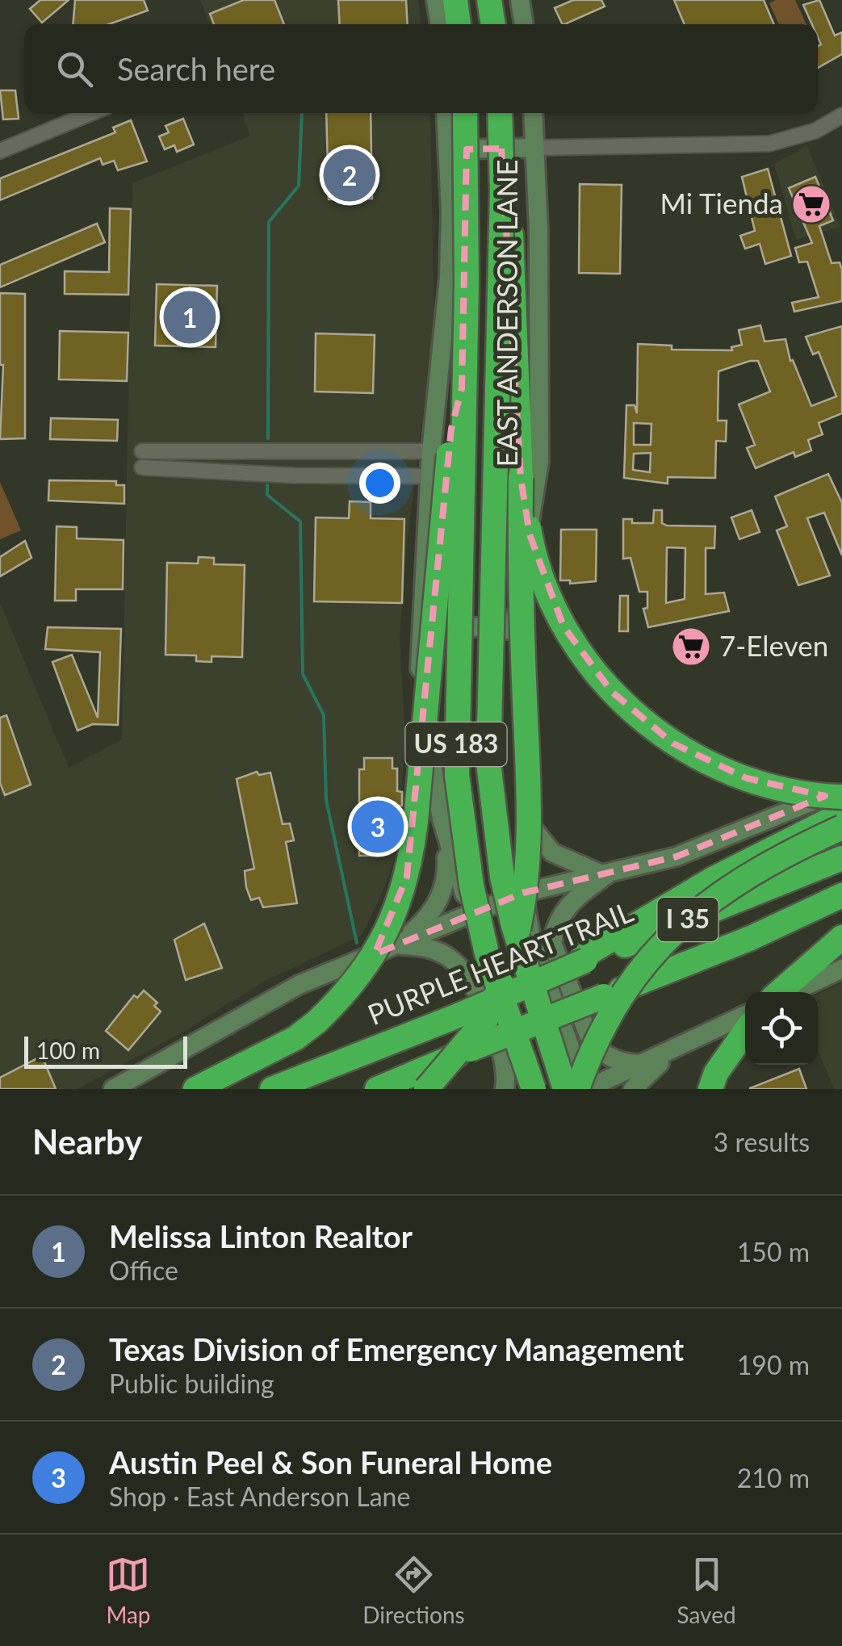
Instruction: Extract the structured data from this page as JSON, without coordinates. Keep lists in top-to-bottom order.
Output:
{
  "streets": {
    "highway": ["US 183", "I 35", "PURPLE HEART TRAIL"],
    "main road": ["EAST ANDERSON LANE"]
  },
  "places": {
    "supermarket": ["Mi Tienda", "7-Eleven"]
  },
  "scale_bar": "100 m",
  "page": {
    "search": "Search here",
    "pins": ["2", "1", "3"],
    "scale": "100 m",
    "heading": ["Nearby", "3 results"],
    "list": [
      {
        "mark": "1",
        "name": "Melissa Linton Realtor",
        "note": "Office",
        "value": "150 m"
      },
      {
        "mark": "2",
        "name": "Texas Division of Emergency Management",
        "note": "Public building",
        "value": "190 m"
      },
      {
        "mark": "3",
        "name": "Austin Peel & Son Funeral Home",
        "note": "Shop · East Anderson Lane",
        "value": "210 m"
      }
    ],
    "nav": ["Map", "Directions", "Saved"]
  }
}
